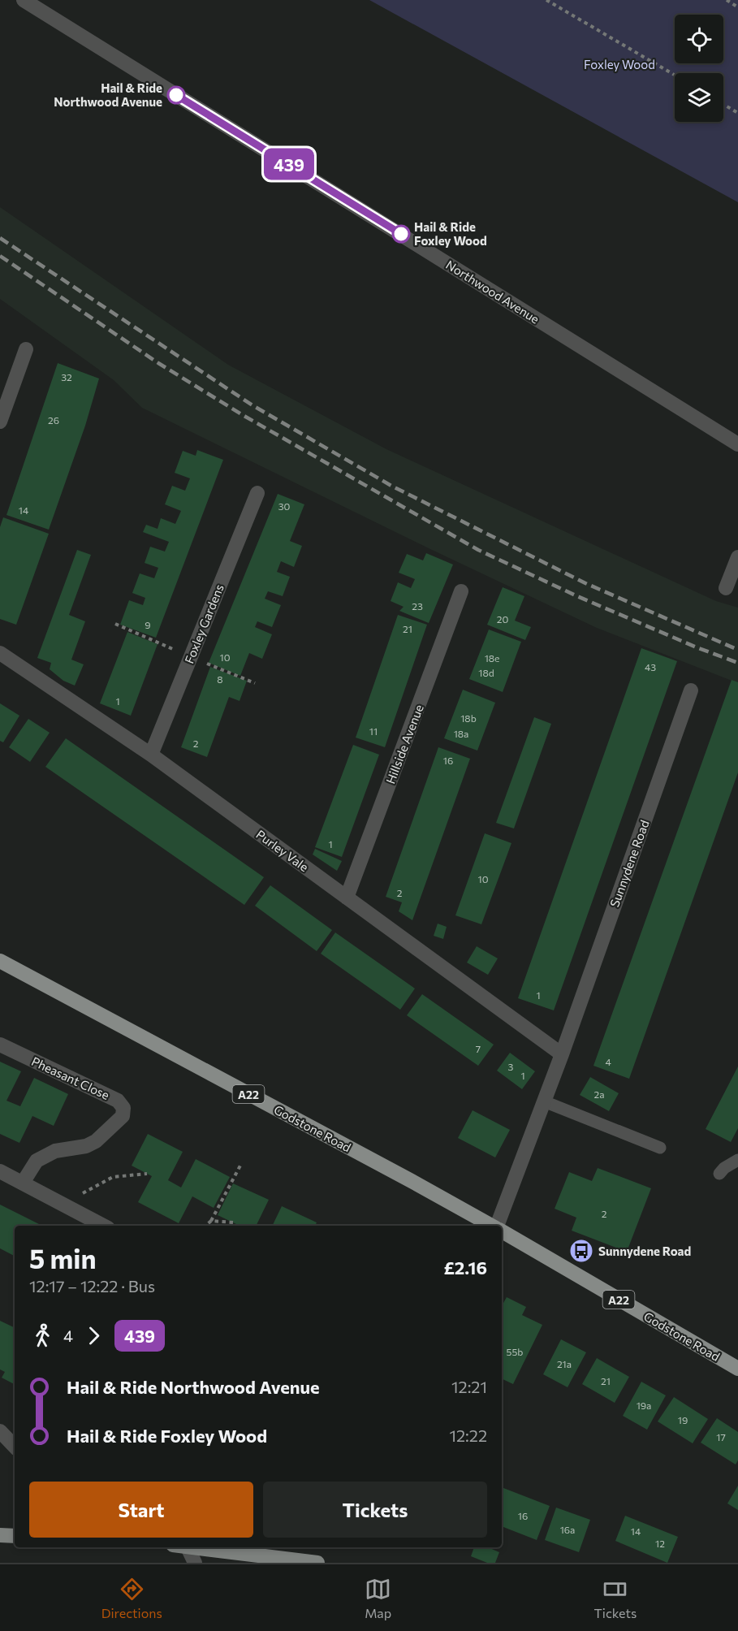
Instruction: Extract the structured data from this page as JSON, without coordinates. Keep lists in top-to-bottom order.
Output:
{
  "streets": {
    "highway": ["A22", "Godstone Road"],
    "street": [
      "Northwood Avenue",
      "Foxley Gardens",
      "Hillside Avenue",
      "Purley Vale",
      "Sunnydene Road",
      "Pheasant Close"
    ]
  },
  "crossings": [
    ["Foxley Gardens", "Purley Vale"],
    ["Hillside Avenue", "Purley Vale"],
    ["Purley Vale", "Sunnydene Road"]
  ],
  "parks": ["Foxley Wood"],
  "places": {
    "other": ["Hail & Ride Northwood Avenue", "Hail & Ride Foxley Wood"],
    "bus stop": ["Sunnydene Road"]
  },
  "lines": ["bus line 439"],
  "house_numbers": [
    "32",
    "26",
    "30",
    "14",
    "23",
    "20",
    "9",
    "21",
    "10",
    "18e",
    "43",
    "18d",
    "8",
    "1",
    "18b",
    "11",
    "18a",
    "2",
    "16",
    "1",
    "10",
    "2",
    "1",
    "7",
    "4",
    "3",
    "1",
    "2a",
    "2",
    "55b",
    "21a",
    "21",
    "19a",
    "19",
    "17",
    "16",
    "16a",
    "14",
    "12"
  ],
  "page": {
    "on_map": "439",
    "heading": ["5 min", "12:17 – 12:22 · Bus", "£2.16"],
    "legs": ["4", "439"],
    "list": [
      {
        "name": "Hail & Ride Northwood Avenue",
        "value": "12:21"
      },
      {
        "name": "Hail & Ride Foxley Wood",
        "value": "12:22"
      }
    ],
    "buttons": ["Start", "Tickets"],
    "tabs": ["Directions", "Map", "Tickets"]
  }
}
